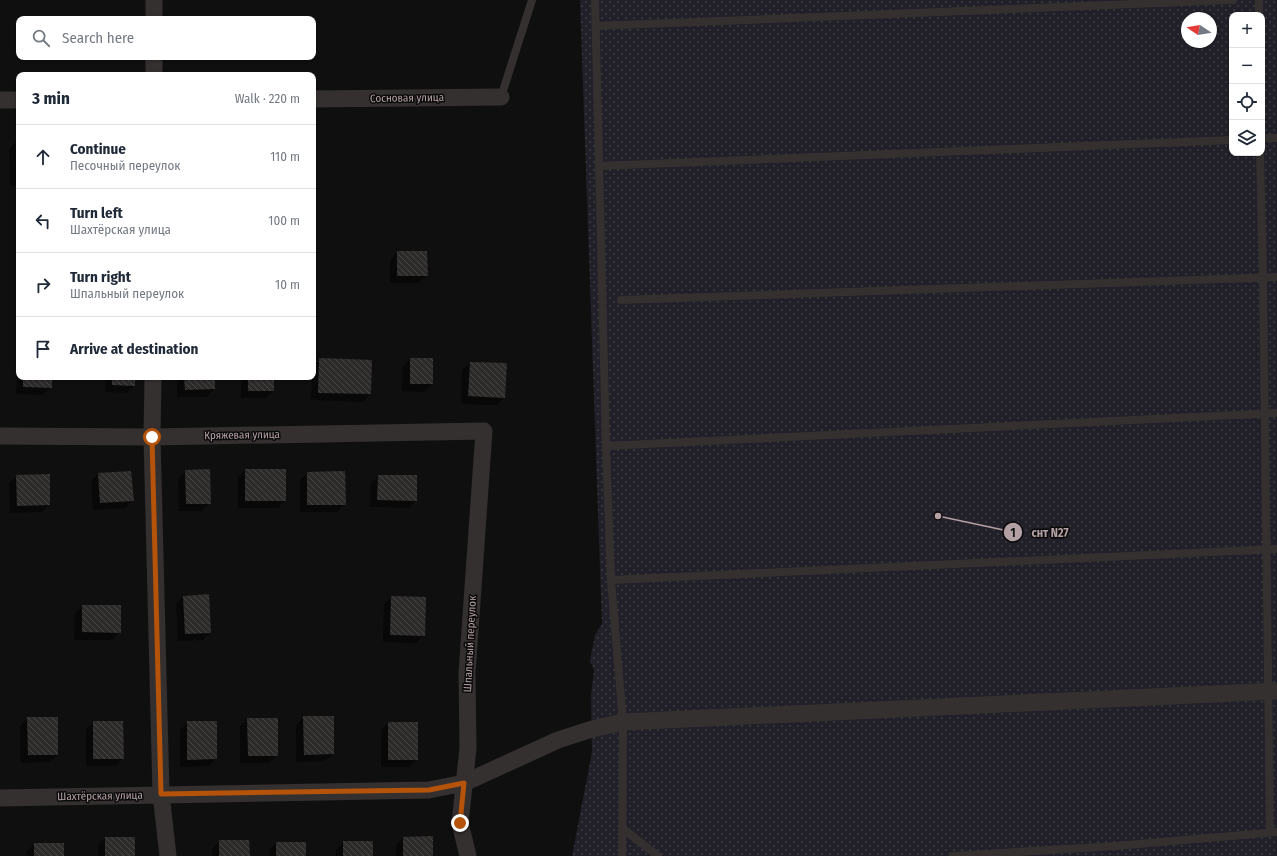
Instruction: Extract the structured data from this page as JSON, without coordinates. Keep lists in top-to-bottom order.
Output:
{
  "streets": {
    "street": [
      "Сосновая улица",
      "Кряжевая улица",
      "Шпальный переулок",
      "Шахтёрская улица"
    ]
  },
  "crossings": [
    ["Кряжевая улица", "Шпальный переулок"],
    ["Шпальный переулок", "Шахтёрская улица"]
  ],
  "places": ["снт N27"],
  "north": "left",
  "page": {
    "map_buttons": ["+", "−"],
    "search": "Search here",
    "heading": ["3 min", "Walk · 220 m"],
    "list": [
      ["Continue", "Песочный переулок", "110 m"],
      ["Turn left", "Шахтёрская улица", "100 m"],
      ["Turn right", "Шпальный переулок", "10 m"],
      "Arrive at destination"
    ]
  }
}
